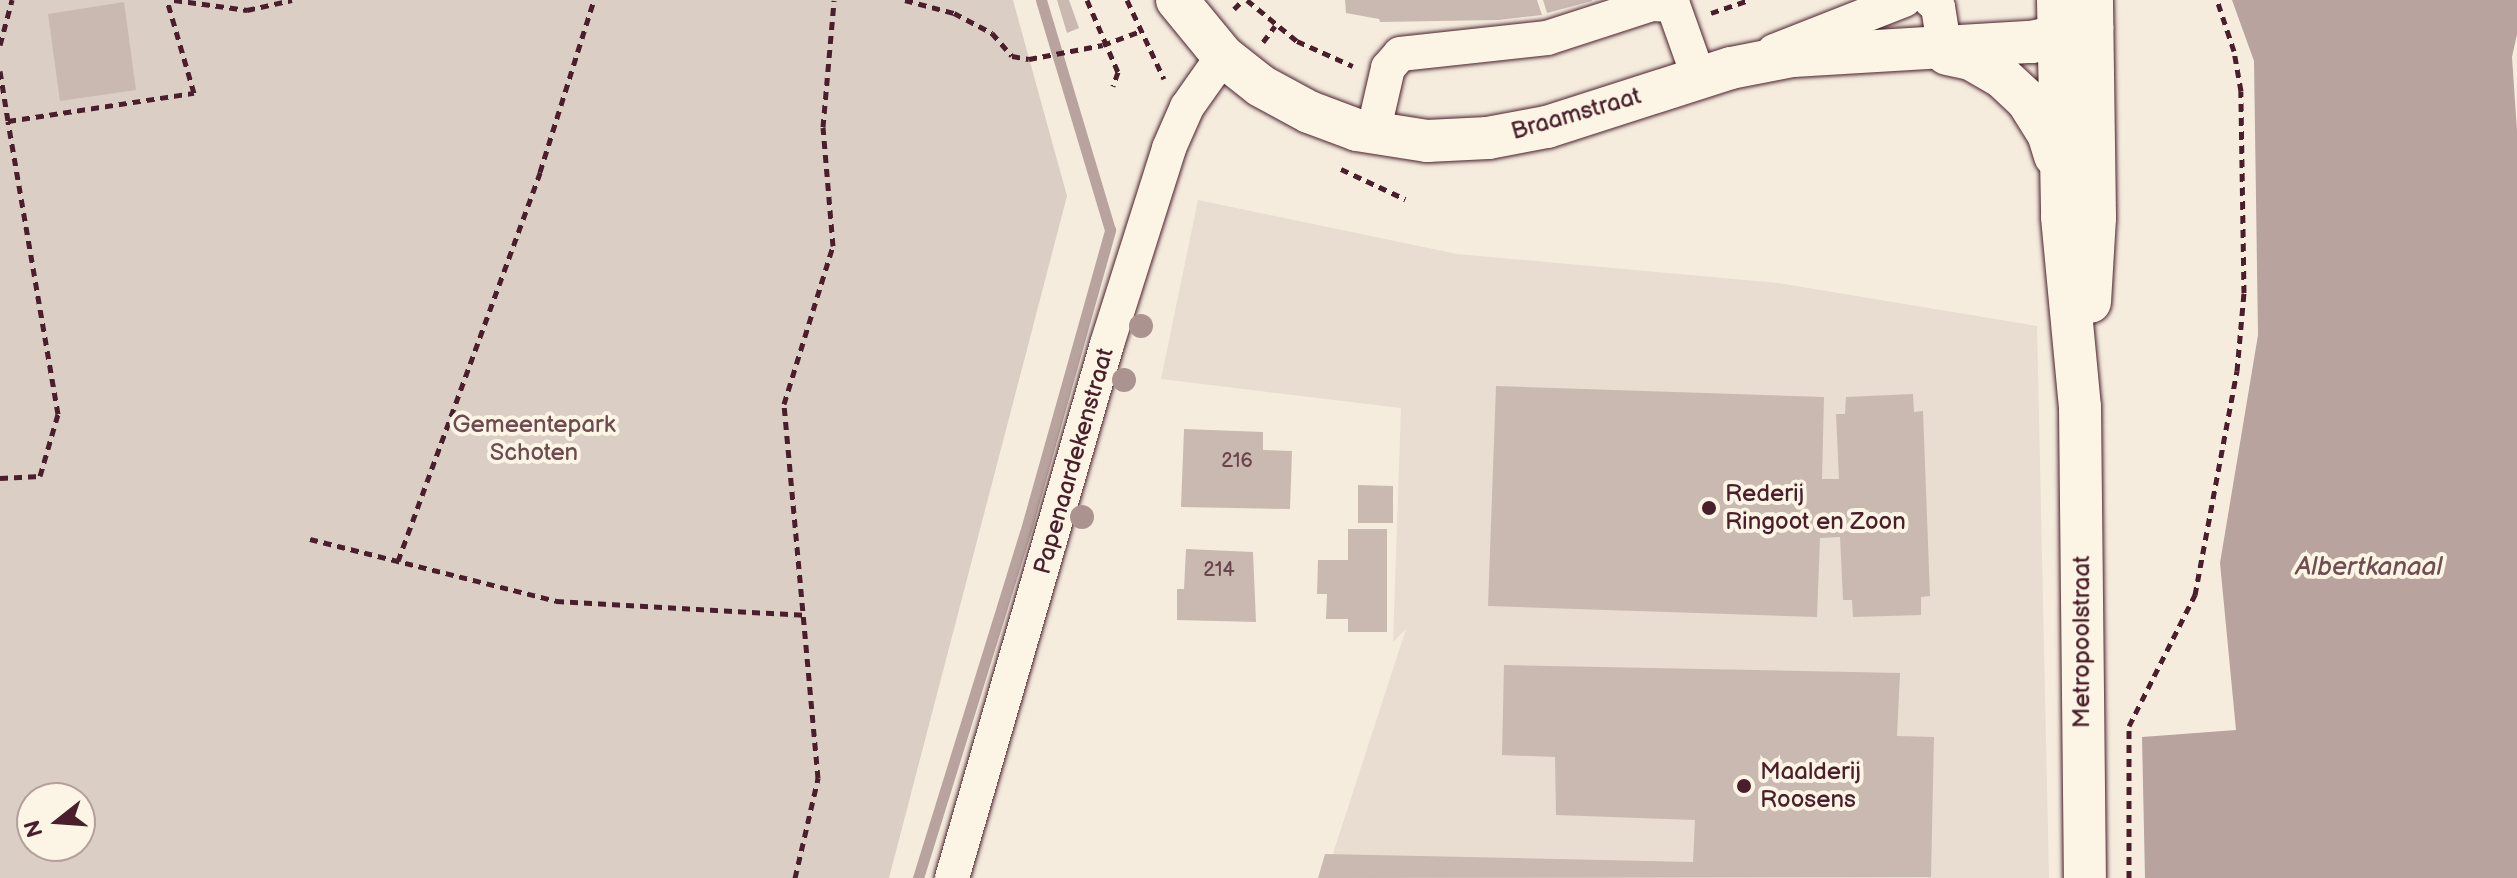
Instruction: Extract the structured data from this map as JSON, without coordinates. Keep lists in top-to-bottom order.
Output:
{
  "streets": {
    "street": ["Braamstraat", "Papenaardekenstraat", "Metropoolstraat"]
  },
  "crossings": [
    ["Braamstraat", "Papenaardekenstraat"],
    ["Braamstraat", "Metropoolstraat"]
  ],
  "water": ["Albertkanaal"],
  "parks": ["Gemeentepark Schoten"],
  "places": ["Rederij Ringoot en Zoon", "Maalderij Roosens"],
  "house_numbers": ["216", "214"],
  "north": "left"
}
